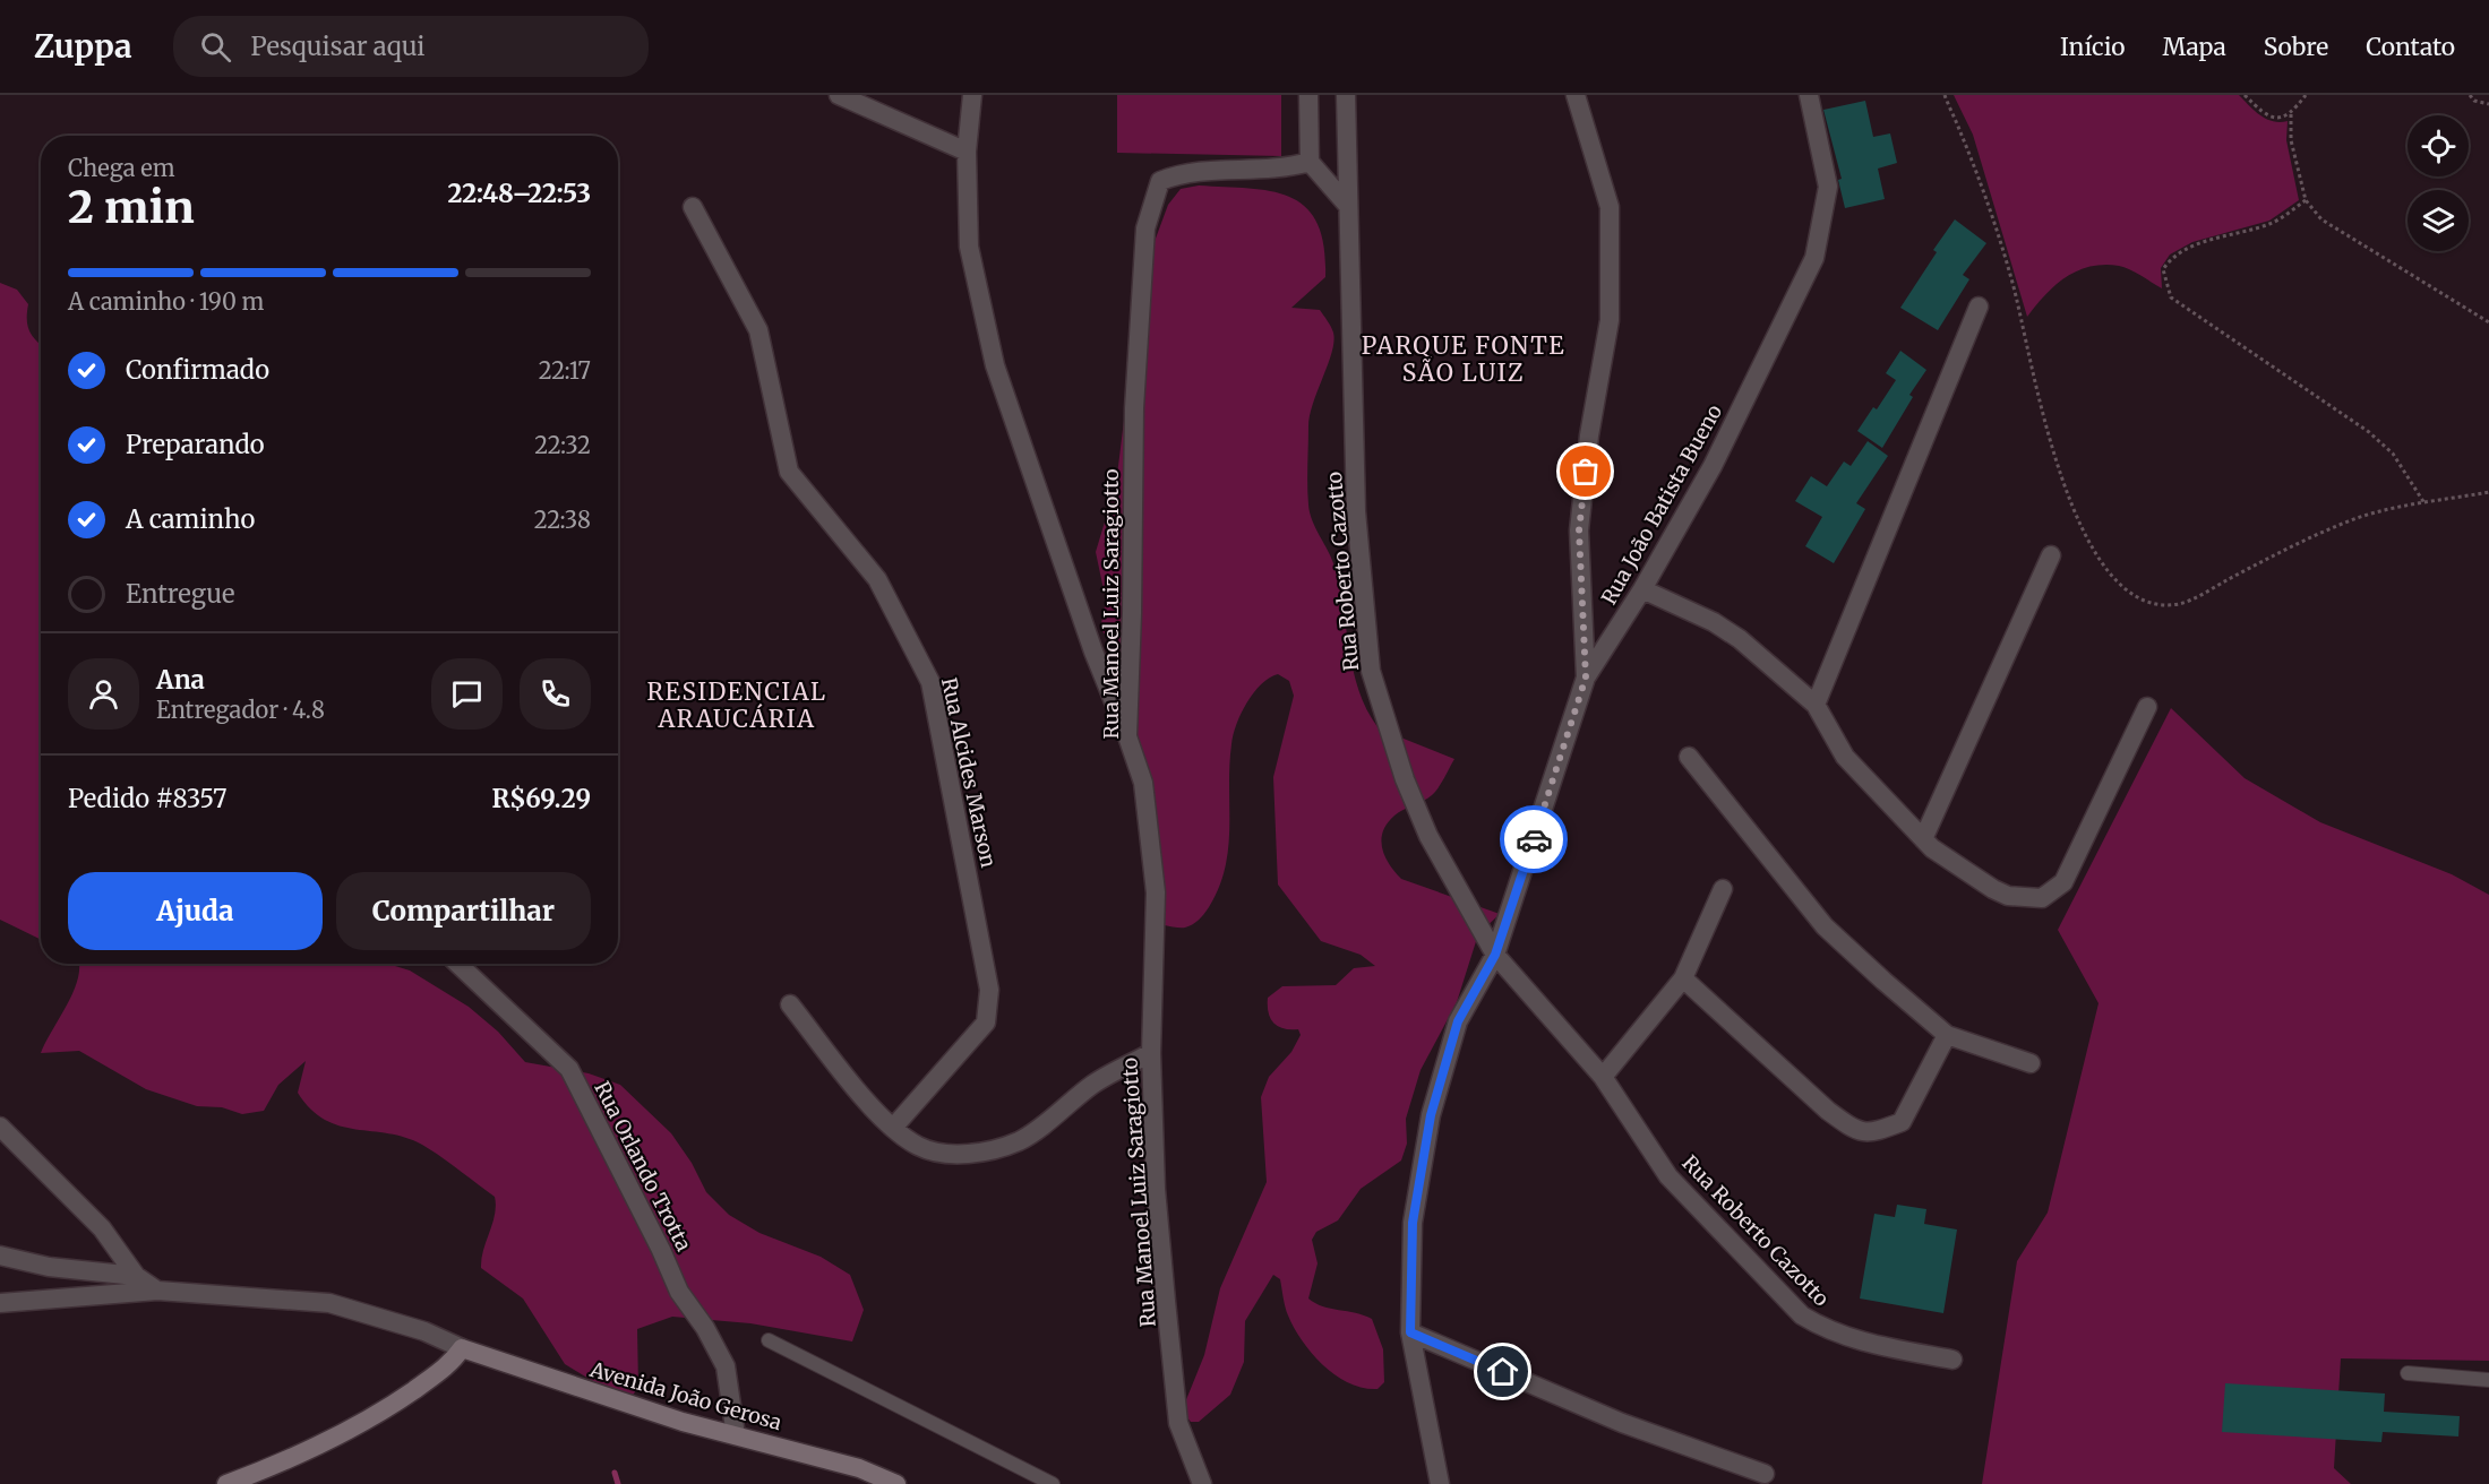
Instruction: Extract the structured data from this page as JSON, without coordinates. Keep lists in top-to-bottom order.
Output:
{
  "streets": {
    "main road": ["Avenida João Gerosa"],
    "street": [
      "Rua João Batista Bueno",
      "Rua Roberto Cazotto",
      "Rua Manoel Luiz Saragiotto",
      "Rua Alcides Marson",
      "Rua Orlando Trotta"
    ]
  },
  "crossings": [
    ["Rua João Batista Bueno", "Rua Roberto Cazotto"],
    ["Rua Orlando Trotta", "Avenida João Gerosa"]
  ],
  "districts": ["PARQUE FONTE SÃO LUIZ", "RESIDENCIAL ARAUCÁRIA"],
  "page": {
    "header": "Zuppa",
    "search": "Pesquisar aqui",
    "nav": [
      "Início",
      "Mapa",
      "Sobre",
      "Contato"
    ],
    "heading": ["2 min", "Chega em", "22:48–22:53"],
    "panel": [
      "Ana",
      "Entregador · 4.8",
      "Pedido #8357",
      "R$69.29"
    ],
    "bar": "A caminho · 190 m",
    "list": [
      ["Confirmado", "22:17"],
      ["Preparando", "22:32"],
      ["A caminho", "22:38"],
      "Entregue"
    ],
    "buttons": ["Ajuda", "Compartilhar"]
  }
}
